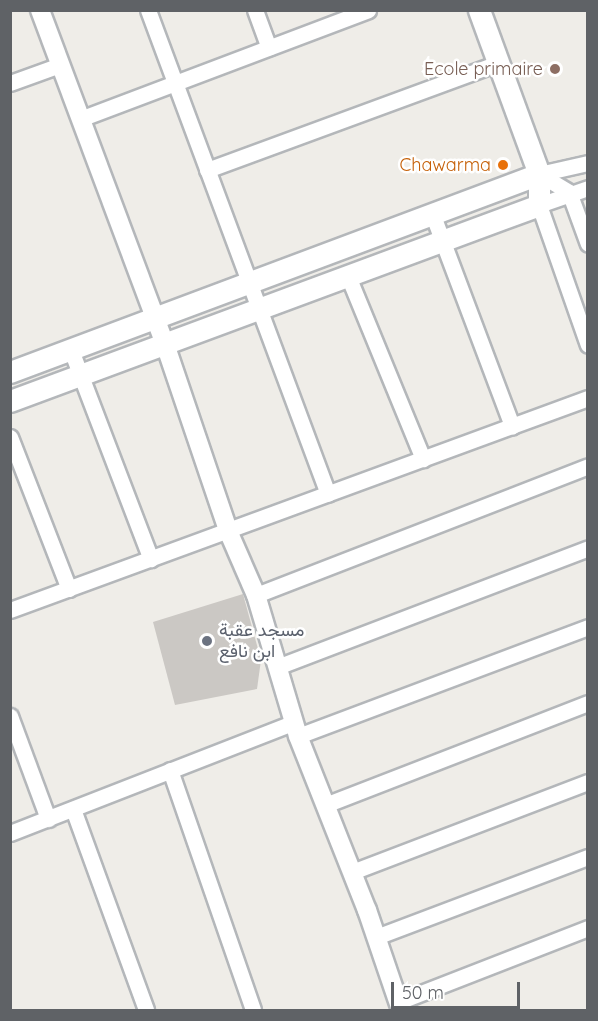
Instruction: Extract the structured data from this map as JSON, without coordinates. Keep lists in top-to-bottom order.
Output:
{
  "places": ["Ecole primaire", "Chawarma", "مسجد عقبة ابن نافع"],
  "scale_bar": "50 m"
}
